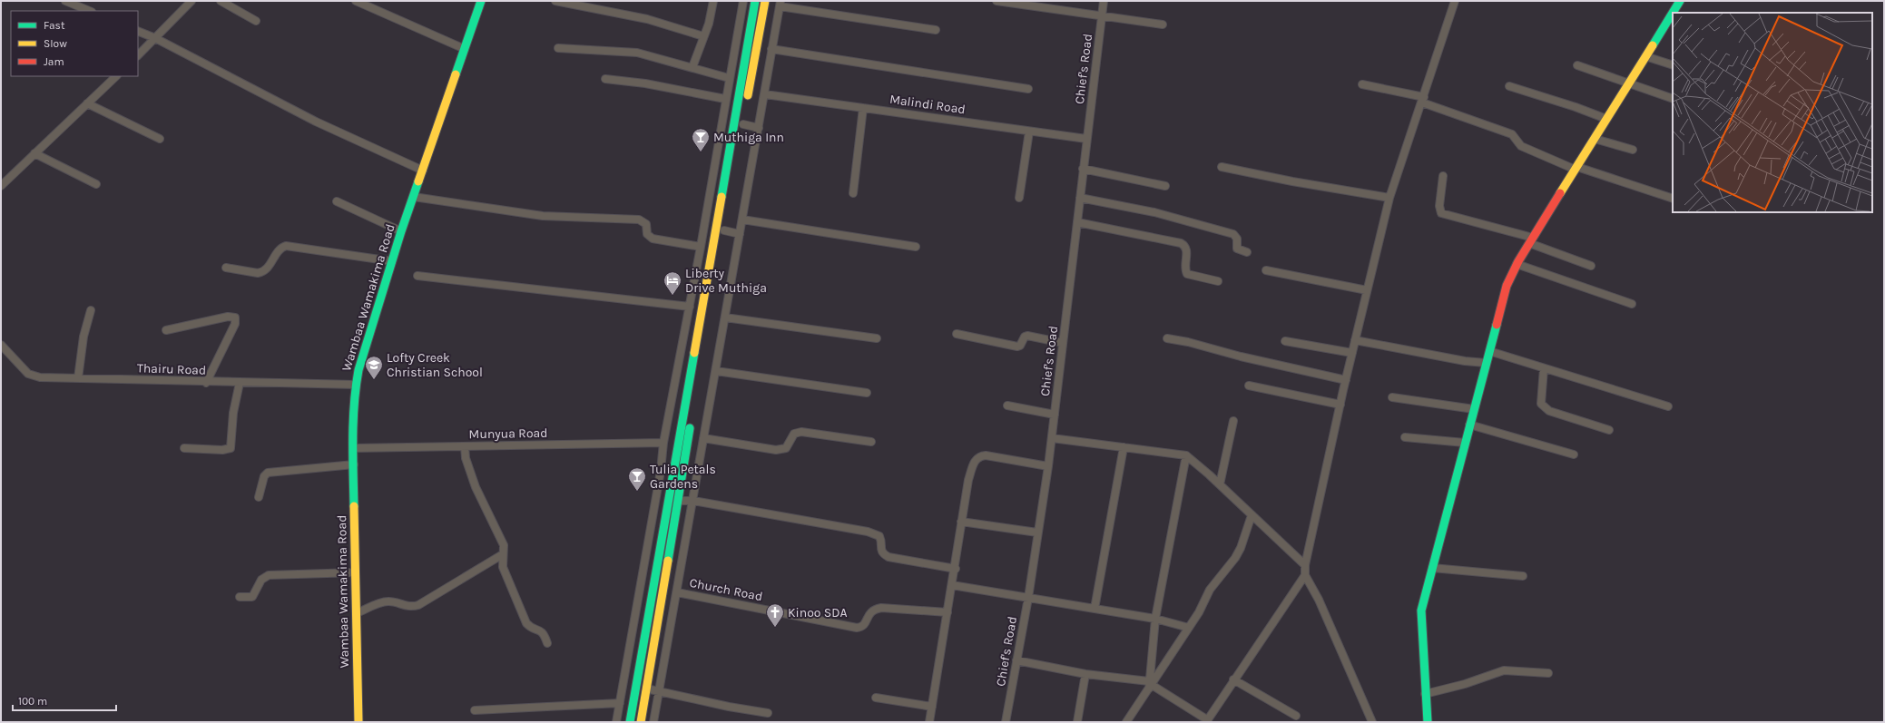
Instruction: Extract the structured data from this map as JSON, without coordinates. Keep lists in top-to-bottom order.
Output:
{
  "streets": {
    "main road": ["Wambaa Wamakima Road"],
    "street": [
      "Chief's Road",
      "Malindi Road",
      "Thairu Road",
      "Munyua Road",
      "Church Road"
    ]
  },
  "crossings": [
    ["Chief's Road", "Malindi Road"],
    ["Wambaa Wamakima Road", "Thairu Road"],
    ["Wambaa Wamakima Road", "Munyua Road"]
  ],
  "places": {
    "bar": ["Muthiga Inn", "Tulia Petals Gardens"],
    "hotel": ["Liberty Drive Muthiga"],
    "school or university": ["Lofty Creek Christian School"],
    "church": ["Kinoo SDA"]
  },
  "legend": ["Fast", "Slow", "Jam"],
  "scale_bar": "100 m"
}
